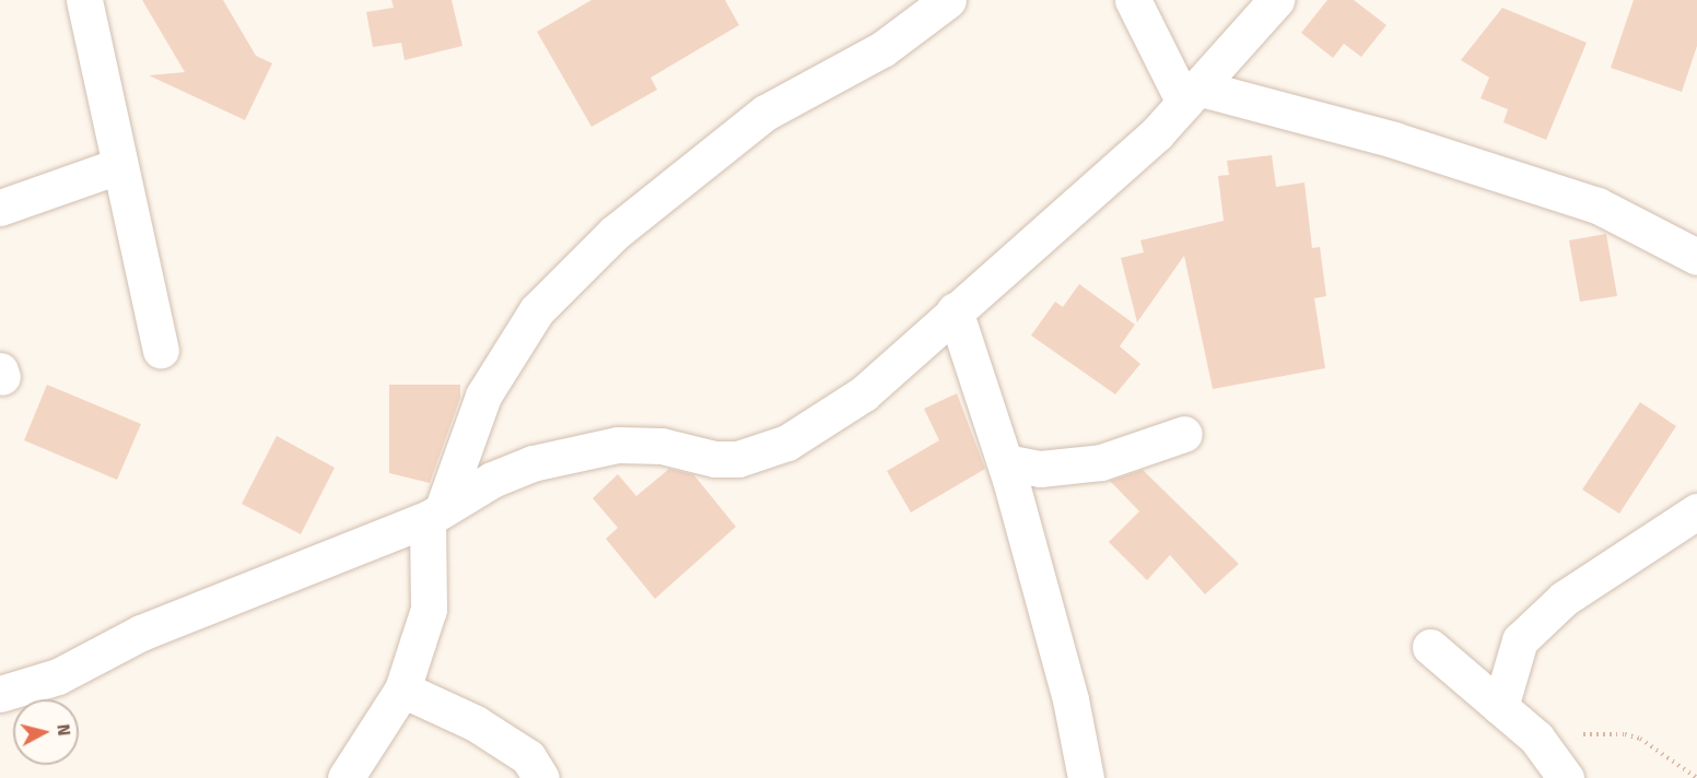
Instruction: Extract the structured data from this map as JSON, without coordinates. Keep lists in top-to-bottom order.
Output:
{
  "north": "right"
}
